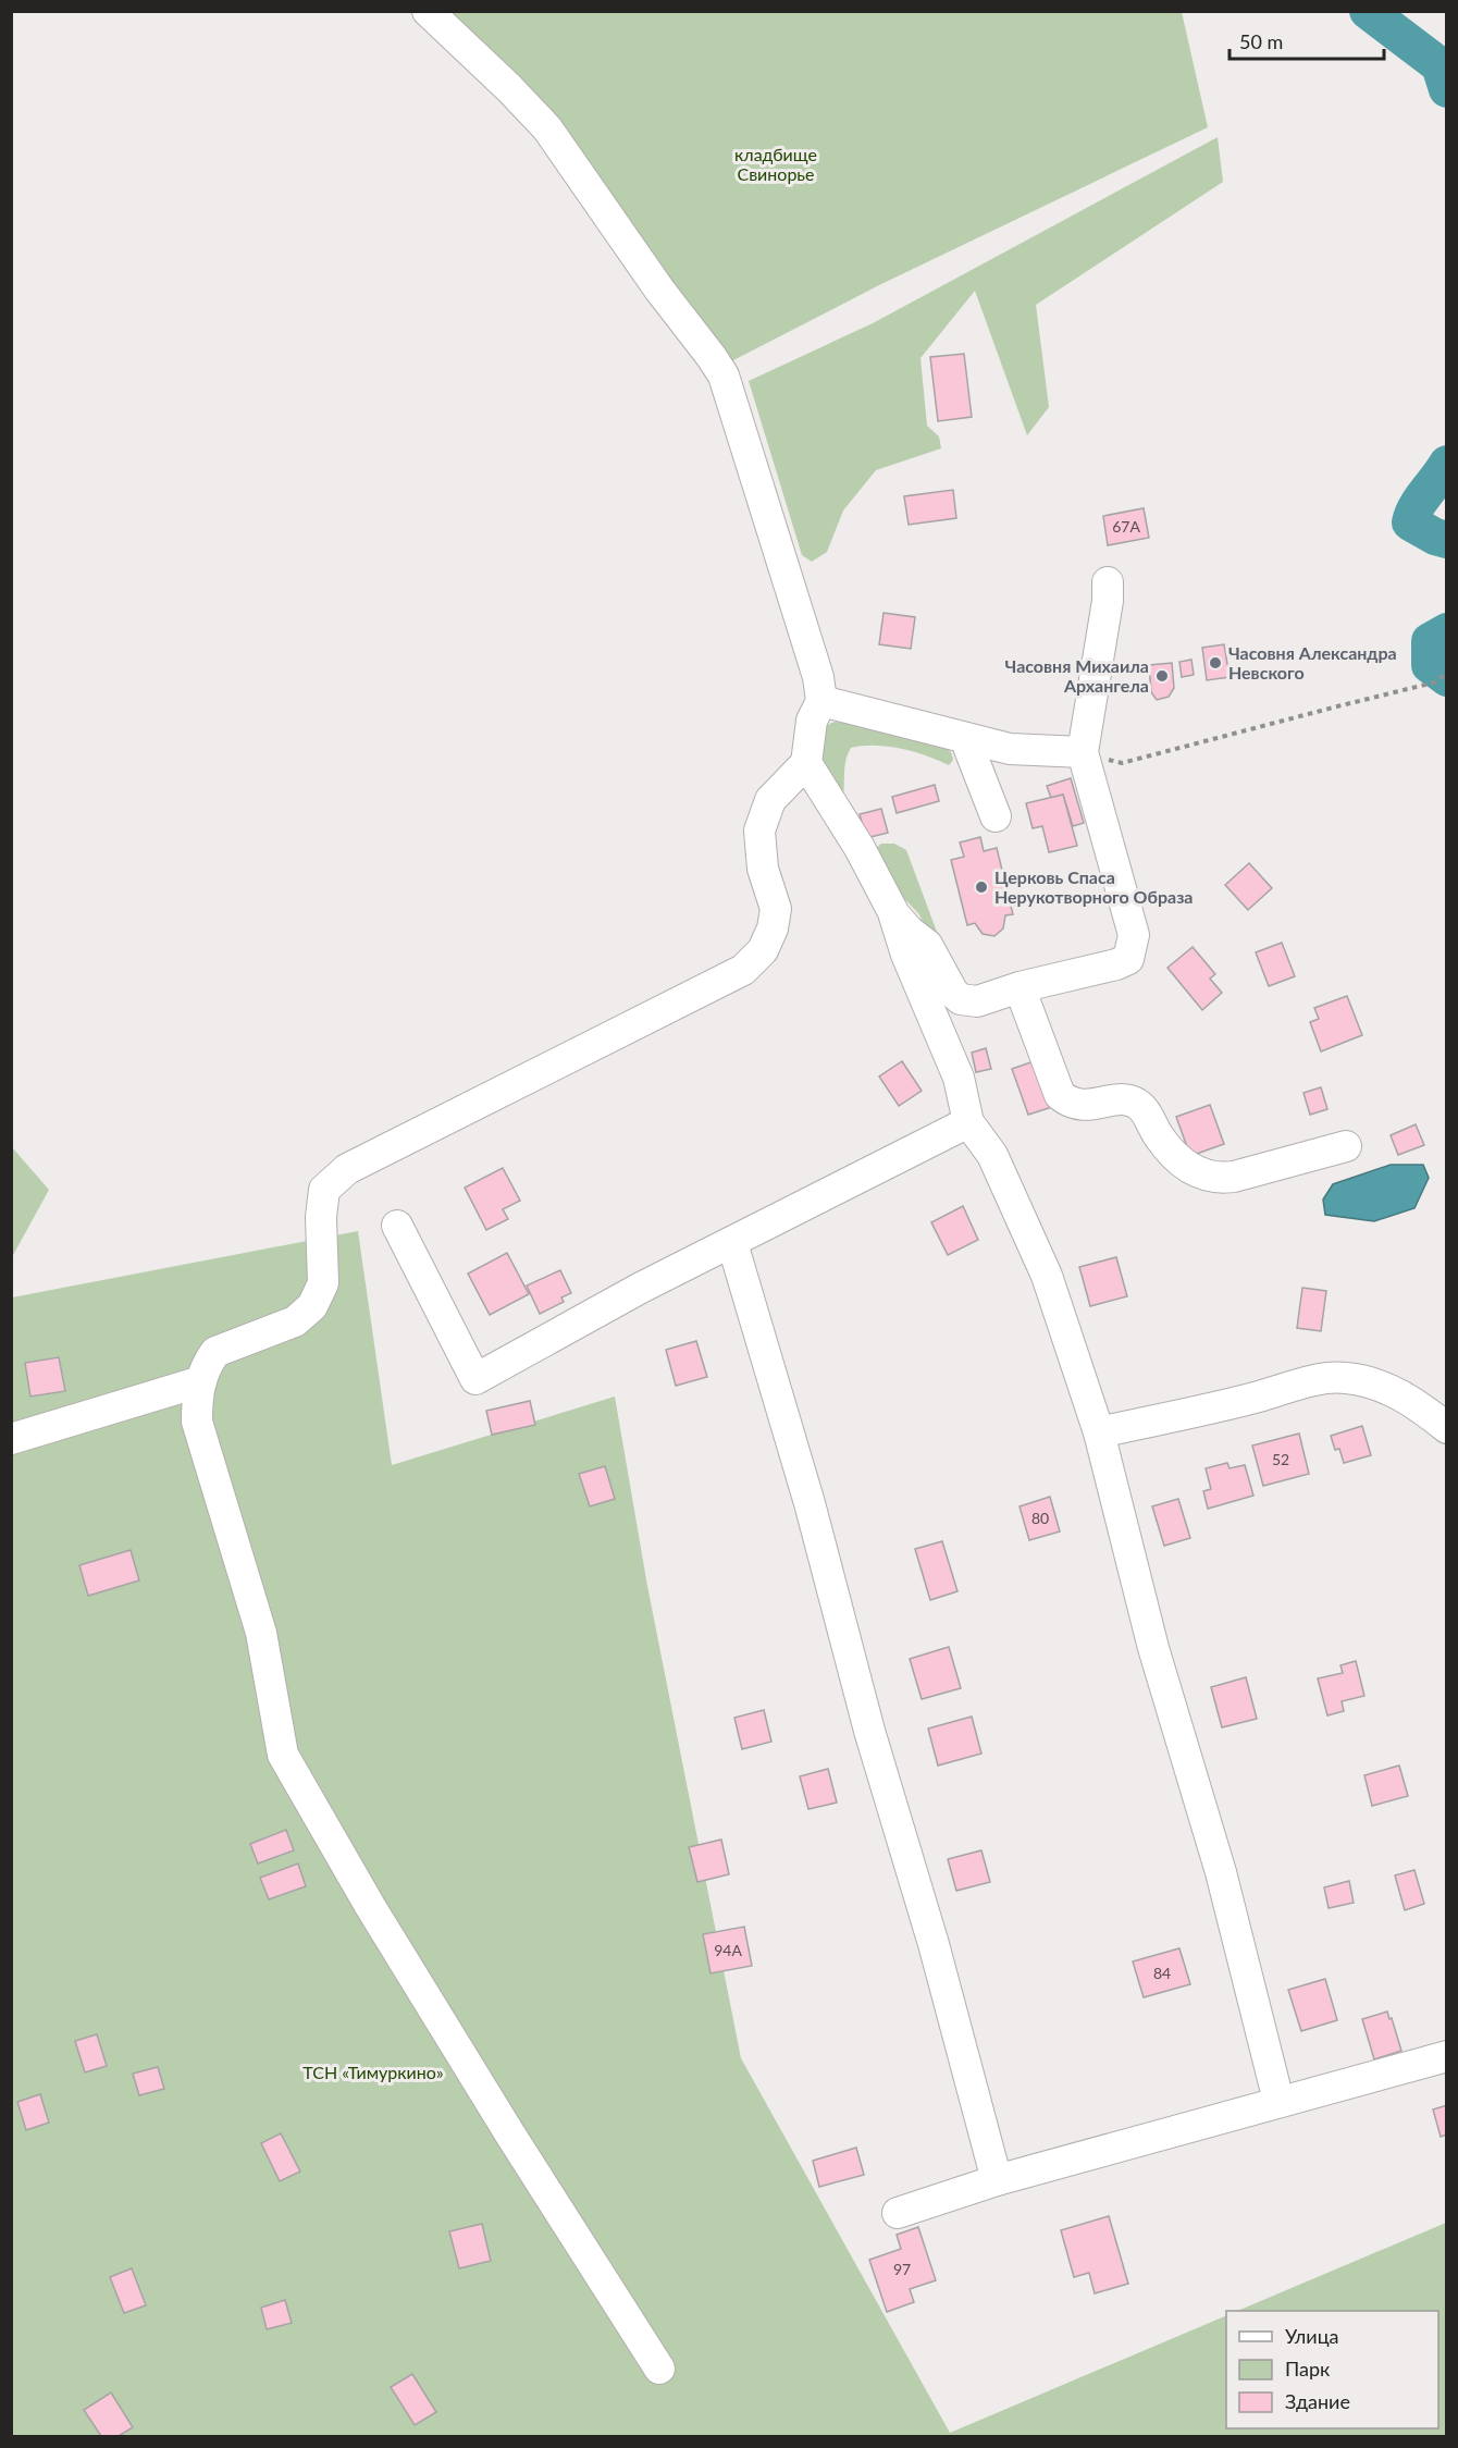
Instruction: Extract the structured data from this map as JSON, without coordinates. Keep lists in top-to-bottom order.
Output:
{
  "parks": ["кладбище Свинорье", "ТСН «Тимуркино»"],
  "places": ["Часовня Александра Невского", "Часовня Михаила Архангела", "Церковь Спаса Нерукотворного Образа"],
  "house_numbers": [
    "67А",
    "52",
    "80",
    "94А",
    "84",
    "97"
  ],
  "legend": ["Улица", "Парк", "Здание"],
  "scale_bar": "50 m"
}
